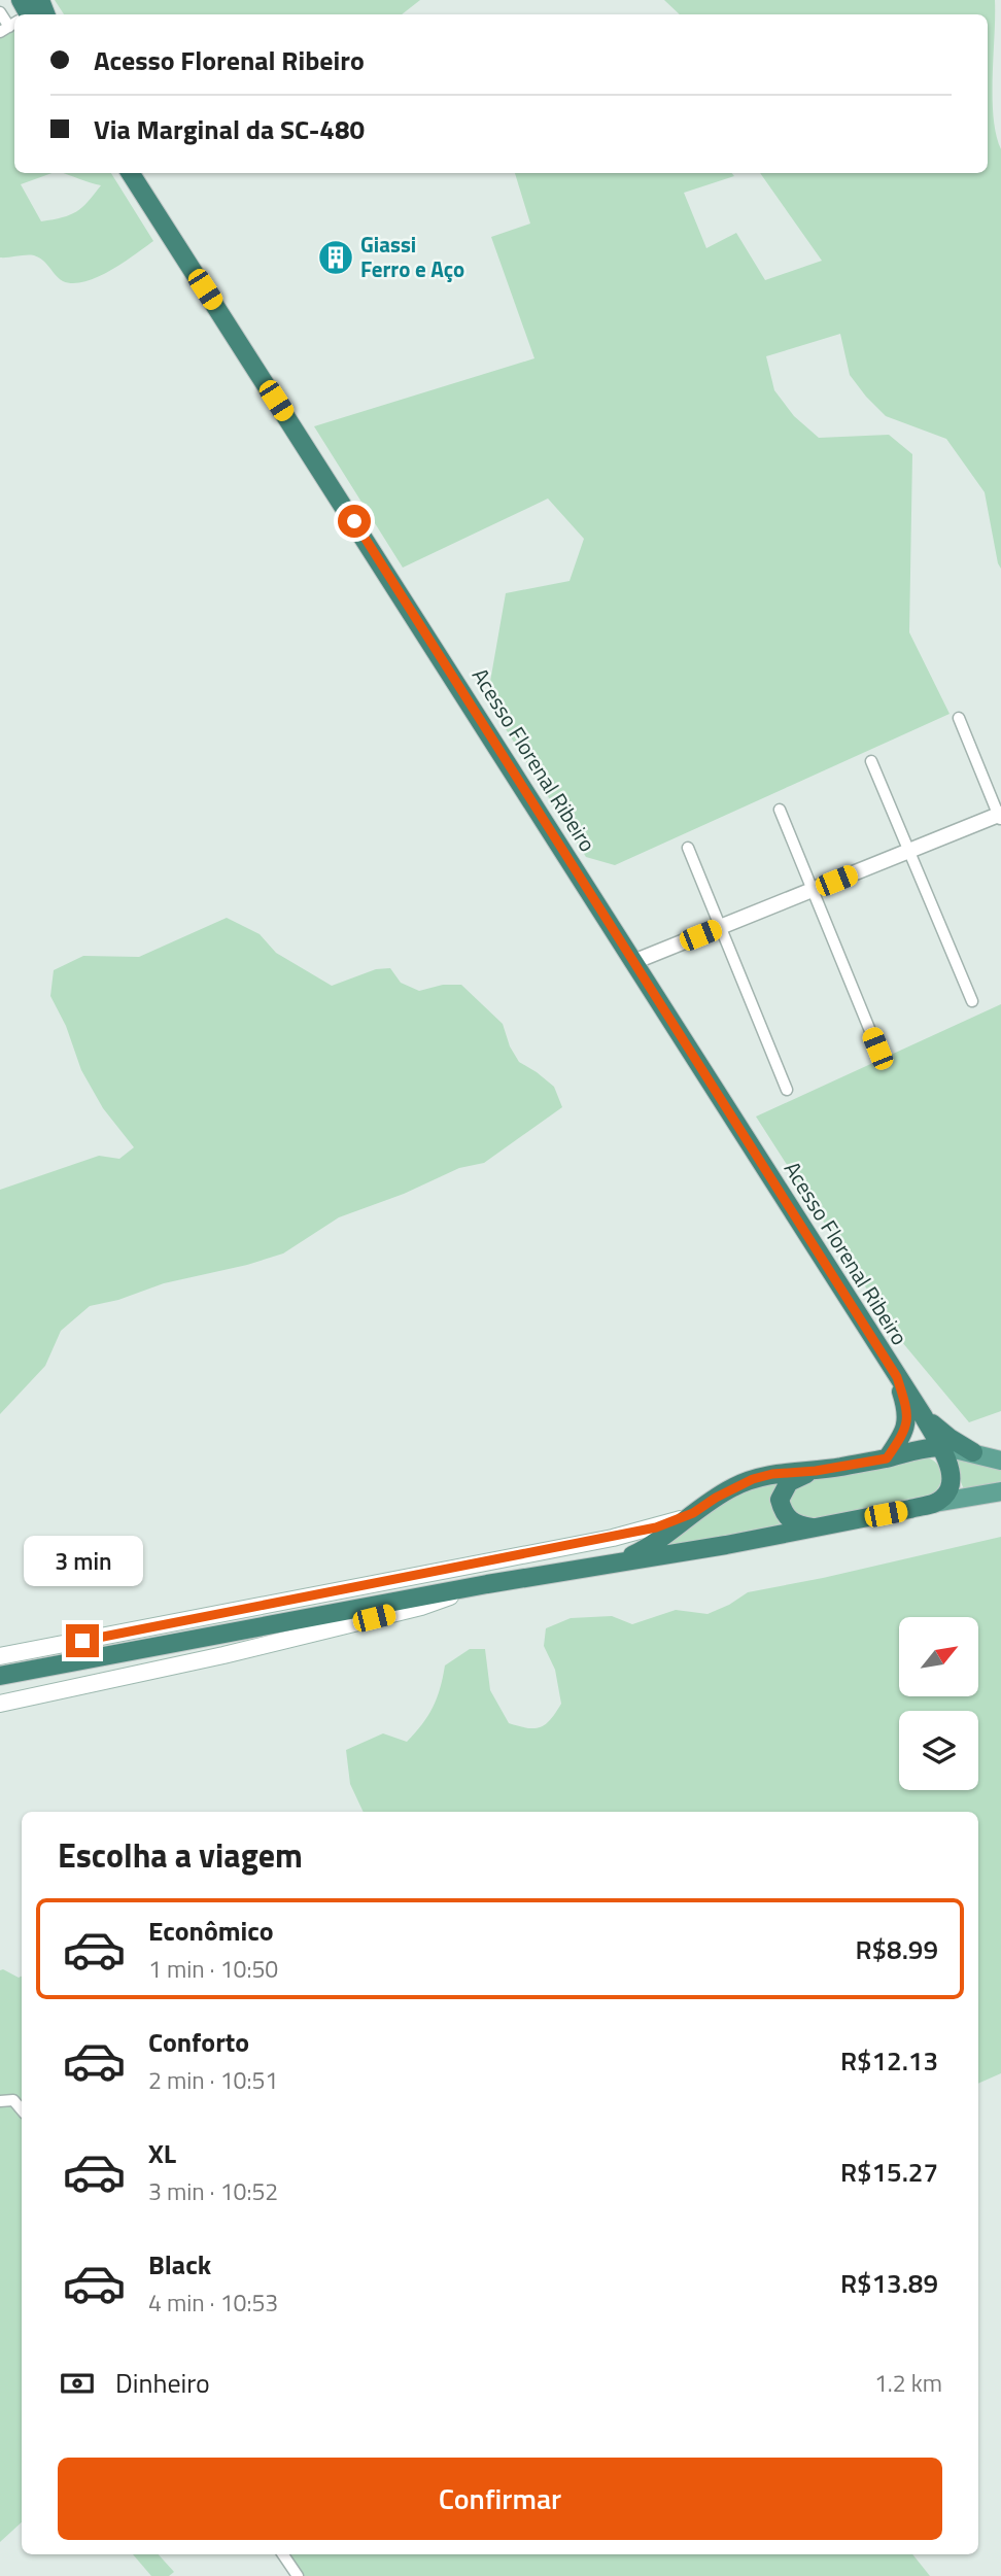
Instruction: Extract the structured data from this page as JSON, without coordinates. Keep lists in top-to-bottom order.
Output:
{
  "streets": {
    "highway": ["Acesso Florenal Ribeiro"]
  },
  "places": {
    "building": ["Giassi Ferro e Aço"]
  },
  "north": "top right",
  "page": {
    "banner": ["Acesso Florenal Ribeiro", "Via Marginal da SC-480"],
    "bubble": "3 min",
    "heading": "Escolha a viagem",
    "list": [
      {
        "name": "Econômico",
        "note": "1 min · 10:50",
        "value": "R$8.99"
      },
      {
        "name": "Conforto",
        "note": "2 min · 10:51",
        "value": "R$12.13"
      },
      {
        "name": "XL",
        "note": "3 min · 10:52",
        "value": "R$15.27"
      },
      {
        "name": "Black",
        "note": "4 min · 10:53",
        "value": "R$13.89"
      }
    ],
    "pay": ["Dinheiro", "1.2 km"],
    "buttons": "Confirmar"
  }
}
